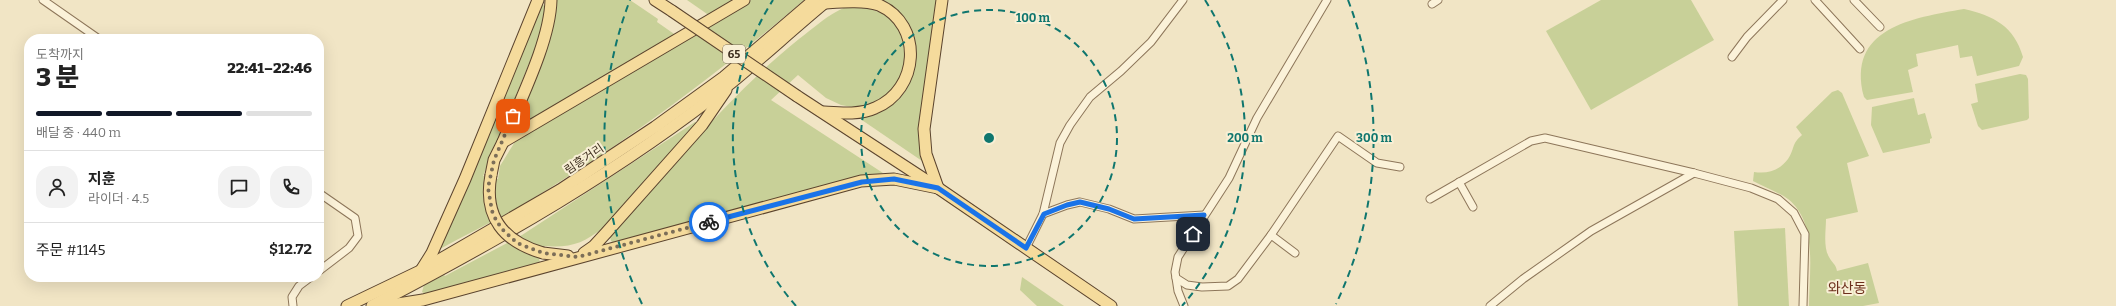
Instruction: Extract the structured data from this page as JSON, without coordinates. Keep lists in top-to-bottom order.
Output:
{
  "streets": {
    "main road": ["65", "림흥거리"]
  },
  "districts": ["와산동"],
  "page": {
    "heading": ["3 분", "도착까지", "22:41–22:46"],
    "panel": [
      "지훈",
      "라이더 · 4.5",
      "주문 #1145",
      "$12.72"
    ],
    "bar": "배달 중 · 440 m"
  },
  "rings": ["100 m", "200 m", "300 m"]
}
